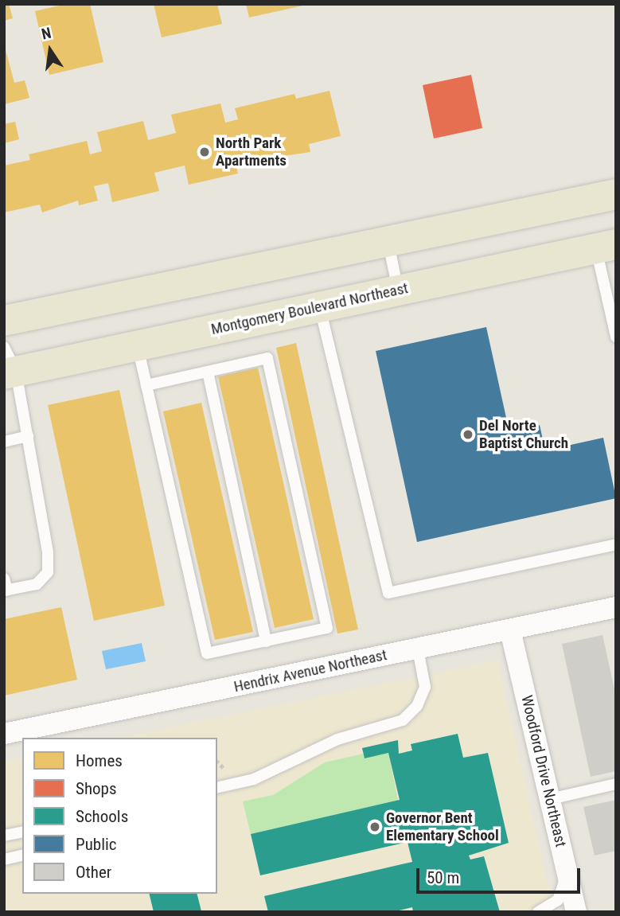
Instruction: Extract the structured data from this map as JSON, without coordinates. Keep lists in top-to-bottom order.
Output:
{
  "streets": {
    "main road": ["Montgomery Boulevard Northeast"],
    "street": ["Hendrix Avenue Northeast", "Woodford Drive Northeast"]
  },
  "crossings": [
    ["Hendrix Avenue Northeast", "Woodford Drive Northeast"]
  ],
  "places": ["North Park Apartments", "Del Norte Baptist Church", "Governor Bent Elementary School"],
  "legend": [
    "Homes",
    "Shops",
    "Schools",
    "Public",
    "Other"
  ],
  "scale_bar": "50 m",
  "north": "top"
}
